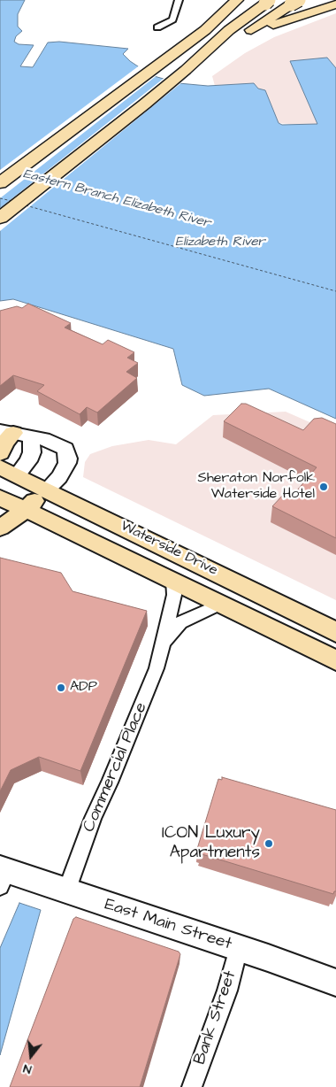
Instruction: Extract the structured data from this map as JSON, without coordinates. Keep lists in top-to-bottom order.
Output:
{
  "streets": {
    "main road": ["Waterside Drive"],
    "street": ["Commercial Place", "East Main Street", "Bank Street"]
  },
  "crossings": [
    ["Waterside Drive", "Commercial Place"],
    ["Commercial Place", "East Main Street"],
    ["East Main Street", "Bank Street"]
  ],
  "water": ["Eastern Branch Elizabeth River", "Elizabeth River"],
  "places": ["Sheraton Norfolk Waterside Hotel", "ADP", "ICON Luxury Apartments"],
  "north": "bottom"
}
